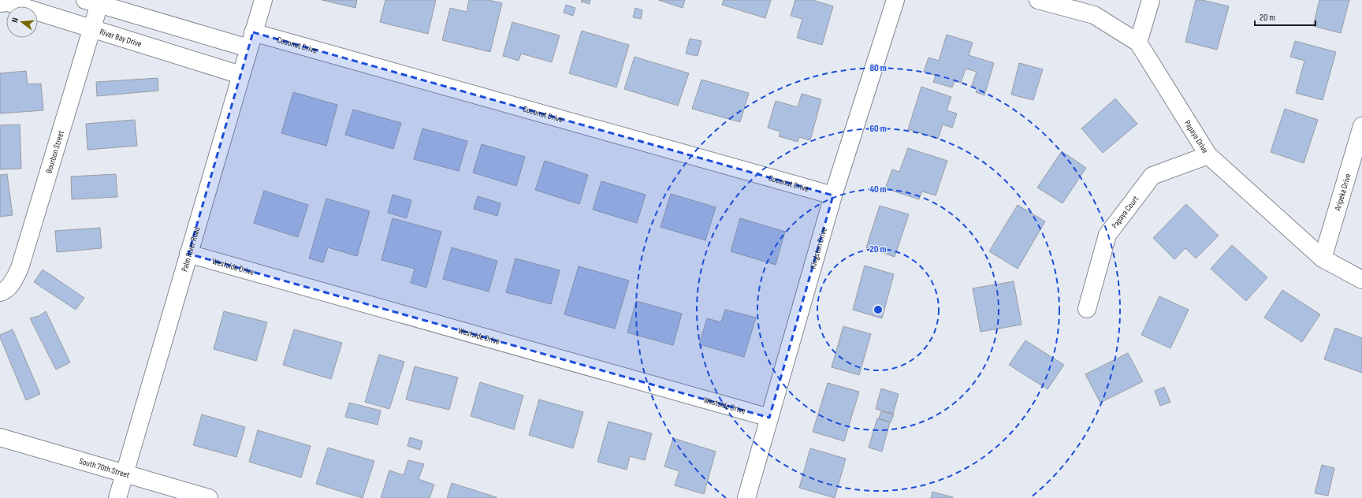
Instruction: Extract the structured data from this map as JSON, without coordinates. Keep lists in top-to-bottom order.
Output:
{
  "streets": {
    "street": [
      "River Bay Drive",
      "Coconut Drive",
      "Papaya Drive",
      "Bourbon Street",
      "Aripeka Drive",
      "Papaya Court",
      "Kingston Drive",
      "Palm River Road",
      "Westside Drive",
      "South 70th Street"
    ]
  },
  "crossings": [
    ["River Bay Drive", "Bourbon Street"],
    ["River Bay Drive", "Palm River Road"],
    ["Coconut Drive", "Kingston Drive"],
    ["Coconut Drive", "Palm River Road"],
    ["Papaya Drive", "Aripeka Drive"],
    ["Papaya Drive", "Papaya Court"],
    ["Kingston Drive", "Westside Drive"],
    ["Palm River Road", "Westside Drive"],
    ["Palm River Road", "South 70th Street"]
  ],
  "scale_bar": "20 m",
  "north": "left",
  "rings": [
    "80 m",
    "60 m",
    "40 m",
    "20 m"
  ]
}
